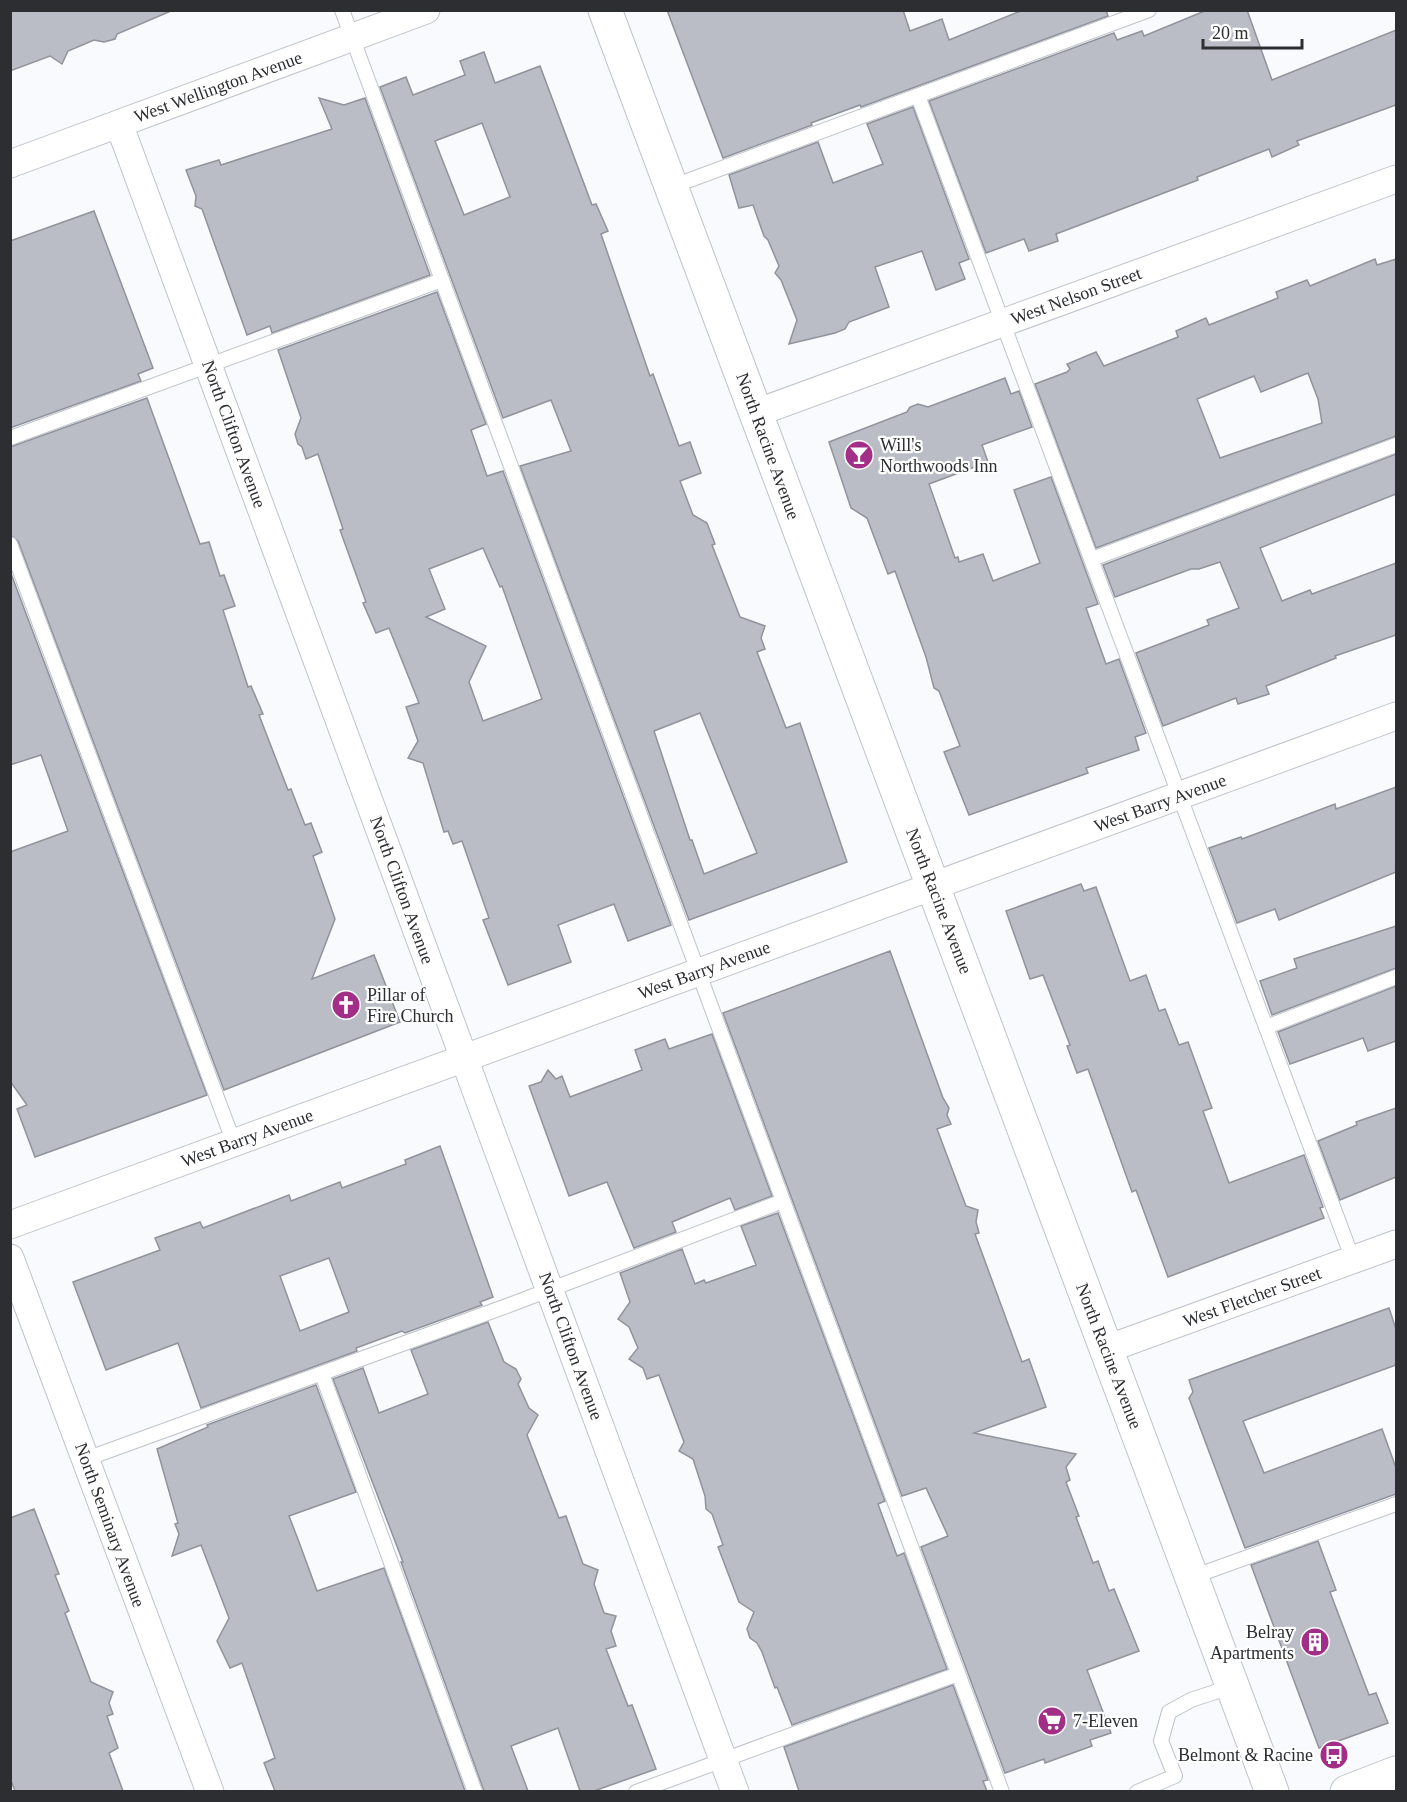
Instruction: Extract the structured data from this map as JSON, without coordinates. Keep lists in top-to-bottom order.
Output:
{
  "streets": {
    "street": [
      "West Wellington Avenue",
      "West Nelson Street",
      "North Clifton Avenue",
      "North Racine Avenue",
      "West Barry Avenue",
      "West Fletcher Street",
      "North Seminary Avenue"
    ]
  },
  "crossings": [
    ["West Wellington Avenue", "North Clifton Avenue"],
    ["West Nelson Street", "North Racine Avenue"],
    ["North Clifton Avenue", "West Barry Avenue"],
    ["North Racine Avenue", "West Barry Avenue"],
    ["North Racine Avenue", "West Fletcher Street"]
  ],
  "places": {
    "bar": ["Will's Northwoods Inn"],
    "church": ["Pillar of Fire Church"],
    "building": ["Belray Apartments"],
    "supermarket": ["7-Eleven"],
    "bus stop": ["Belmont & Racine"]
  },
  "scale_bar": "20 m"
}
